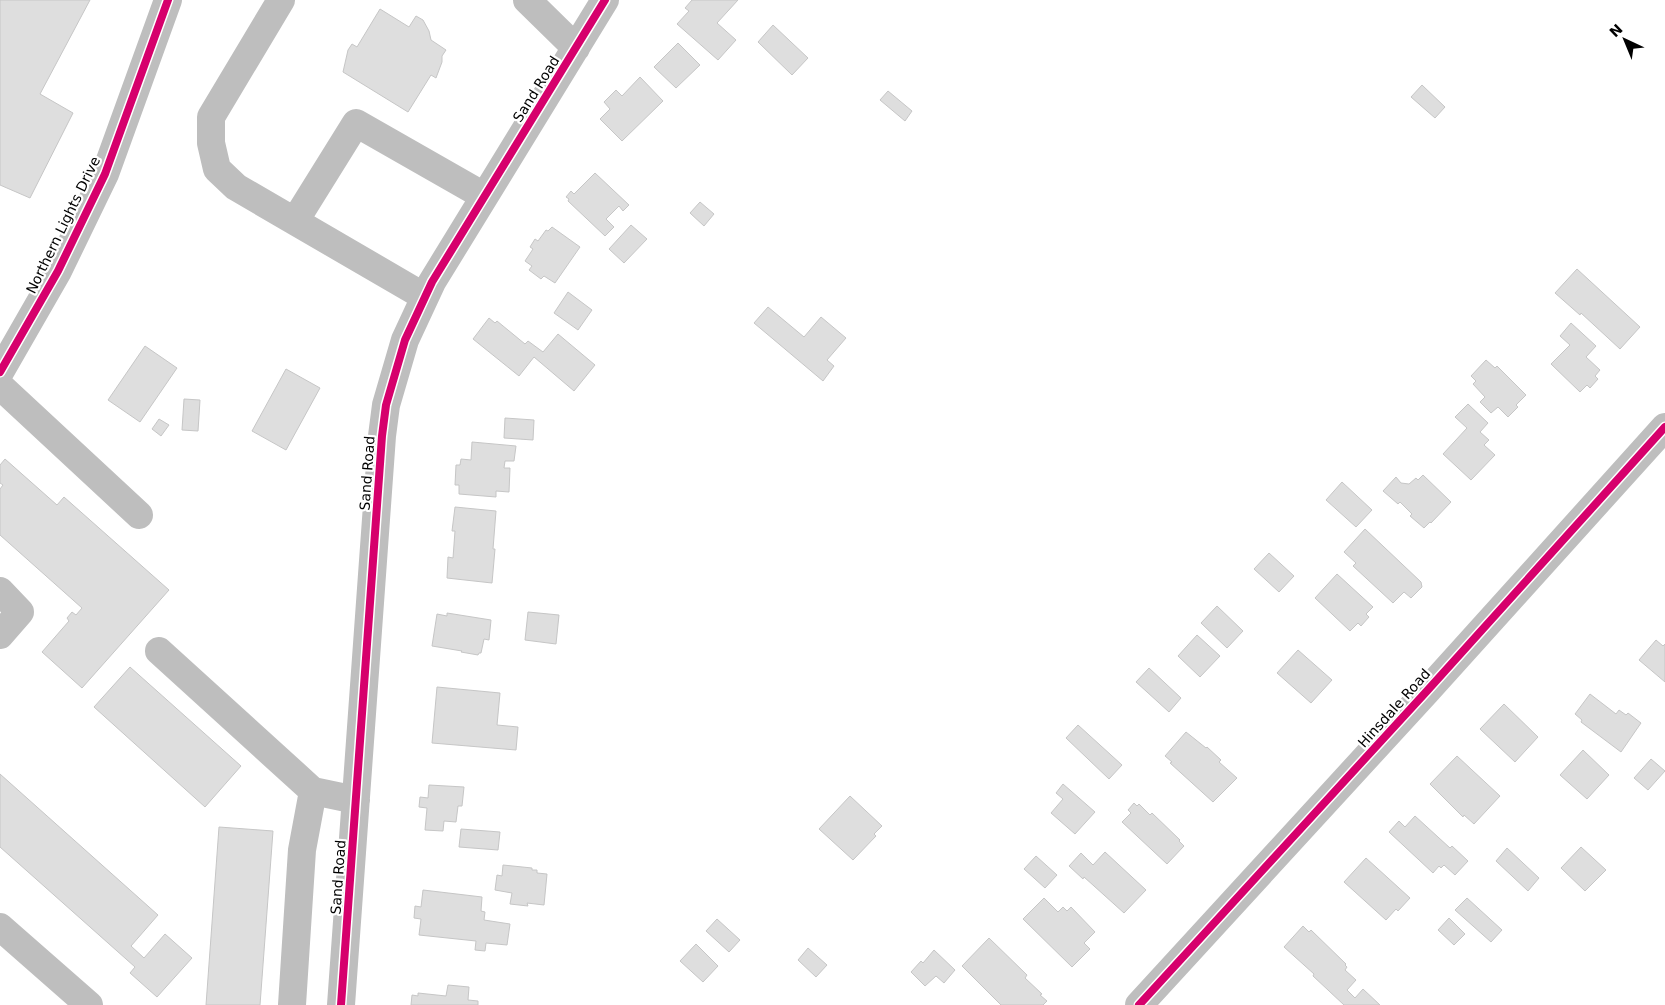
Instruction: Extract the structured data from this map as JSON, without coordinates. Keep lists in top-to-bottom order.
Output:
{
  "streets": {
    "street": ["Sand Road", "Northern Lights Drive", "Hinsdale Road"]
  },
  "north": "top left"
}
